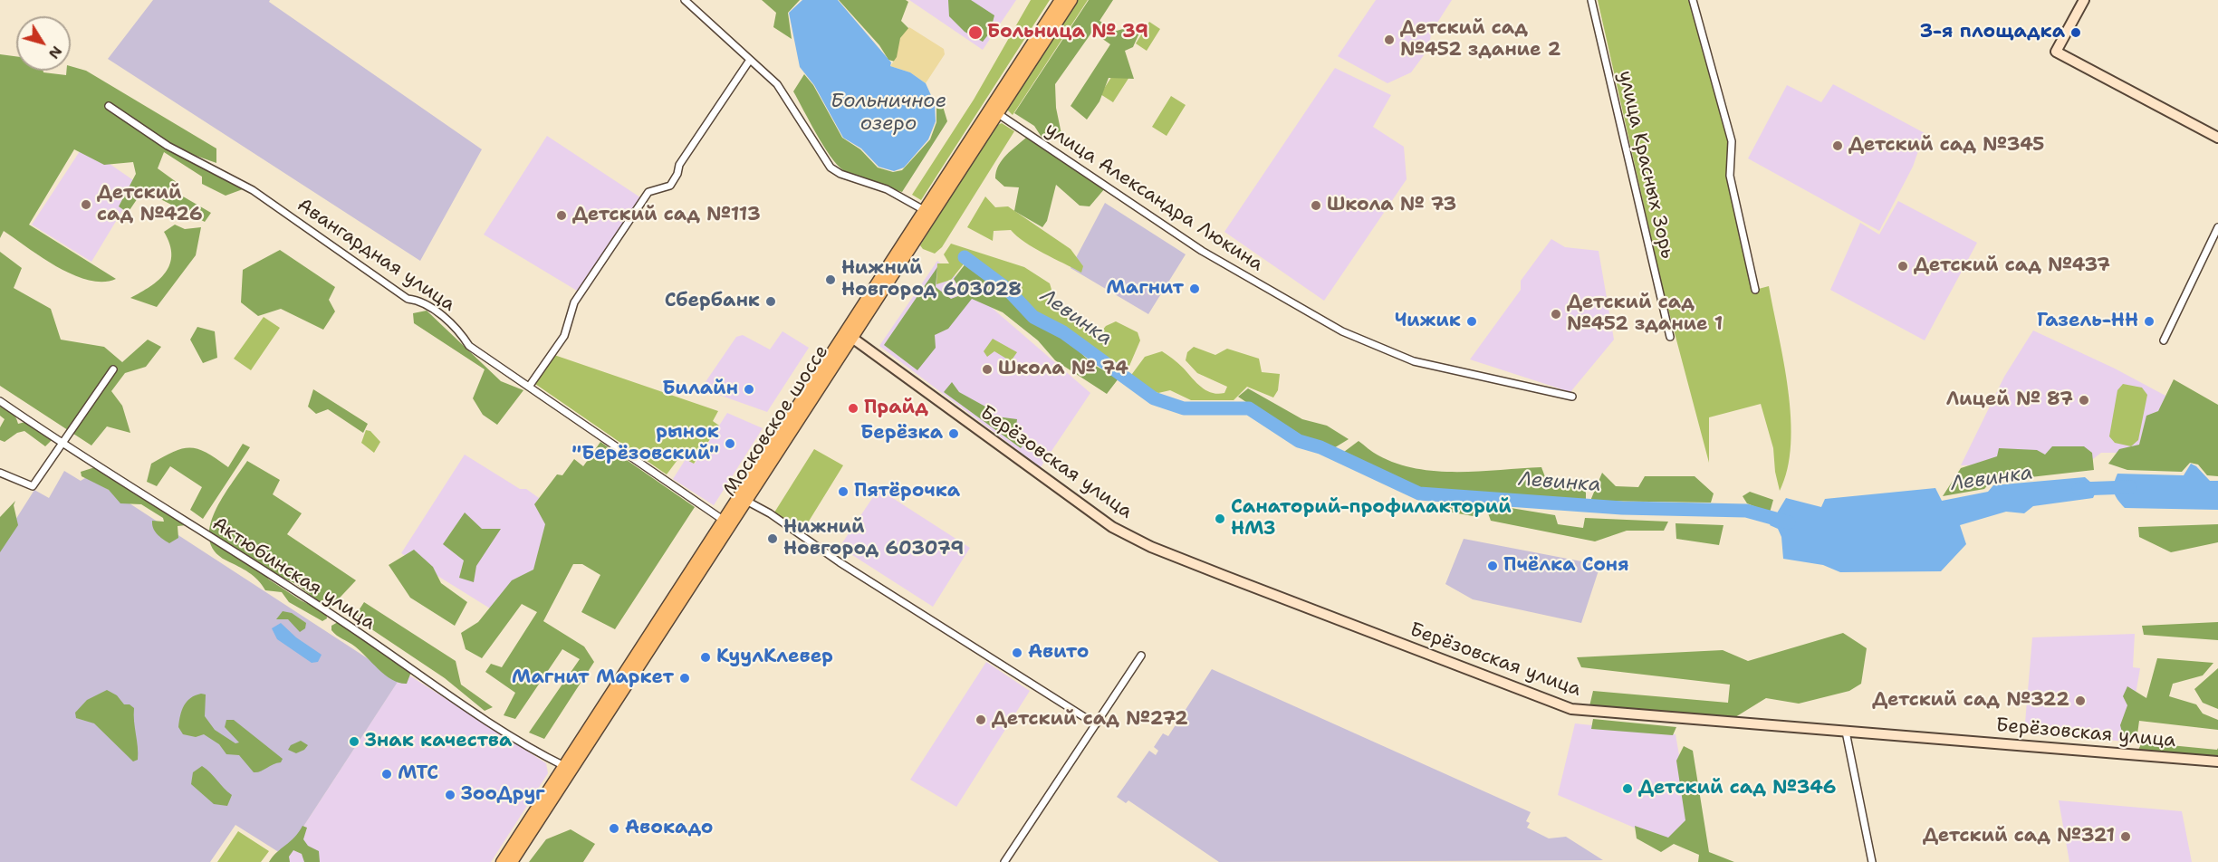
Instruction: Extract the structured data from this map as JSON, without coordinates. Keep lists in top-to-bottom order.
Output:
{
  "streets": {
    "main road": ["Московское шоссе"],
    "street": [
      "улица Красных Зорь",
      "улица Александра Люкина",
      "Авангардная улица",
      "Берёзовская улица",
      "Актюбинская улица"
    ]
  },
  "crossings": [
    ["улица Александра Люкина", "Московское шоссе"],
    ["Авангардная улица", "Московское шоссе"],
    ["Московское шоссе", "Берёзовская улица"],
    ["Московское шоссе", "Актюбинская улица"]
  ],
  "water": ["Больничное озеро", "Левинка"],
  "places": [
    "Больница № 39",
    "3-я площадка",
    "Детский сад №452 здание 2",
    "Детский сад №345",
    "Детский сад №426",
    "Школа № 73",
    "Детский сад №113",
    "Детский сад №437",
    "Нижний Новгород 603028",
    "Магнит",
    "Сбербанк",
    "Детский сад №452 здание 1",
    "Чижик",
    "Газель-НН",
    "Школа № 74",
    "Билайн",
    "Лицей № 87",
    "Прайд",
    "Берёзка",
    "рынок \"Берёзовский\"",
    "Пятёрочка",
    "Санаторий-профилакторий НМЗ",
    "Нижний Новгород 603079",
    "Пчёлка Соня",
    "Авито",
    "КуулКлевер",
    "Магнит Маркет",
    "Детский сад №322",
    "Детский сад №272",
    "Знак качества",
    "МТС",
    "Детский сад №346",
    "ЗооДруг",
    "Авокадо",
    "Детский сад №321"
  ],
  "north": "bottom right"
}
